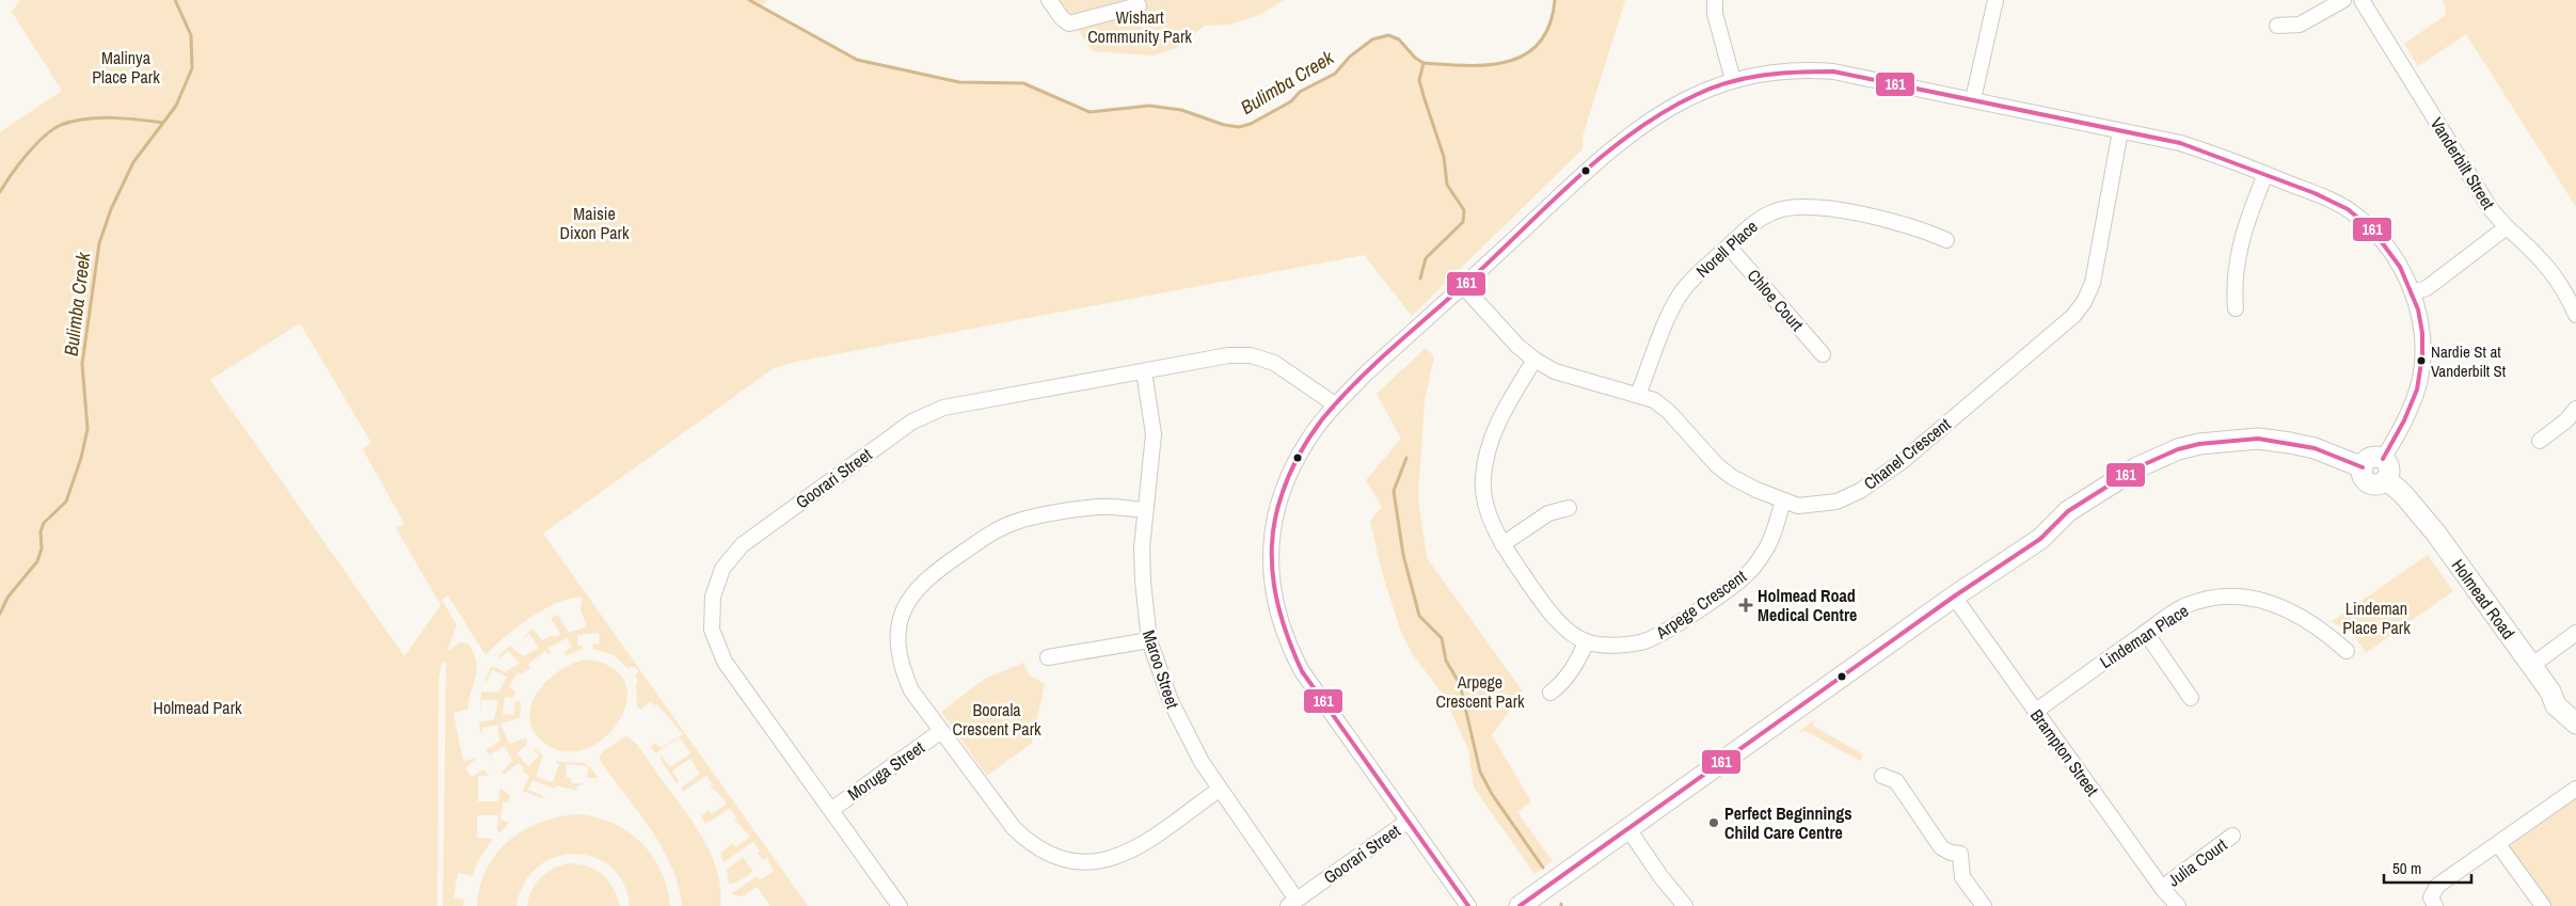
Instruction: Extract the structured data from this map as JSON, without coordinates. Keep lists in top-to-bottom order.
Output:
{
  "streets": {
    "street": [
      "Vanderbilt Street",
      "Norell Place",
      "Chloe Court",
      "Chanel Crescent",
      "Goorari Street",
      "Holmead Road",
      "Arpege Crescent",
      "Lindeman Place",
      "Maroo Street",
      "Brampton Street",
      "Moruga Street",
      "Julia Court"
    ]
  },
  "crossings": [
    ["Norell Place", "Chloe Court"],
    ["Norell Place", "Chanel Crescent"],
    ["Chanel Crescent", "Arpege Crescent"],
    ["Goorari Street", "Maroo Street"],
    ["Goorari Street", "Moruga Street"],
    ["Lindeman Place", "Brampton Street"],
    ["Brampton Street", "Julia Court"]
  ],
  "water": ["Bulimba Creek"],
  "parks": [
    "Wishart Community Park",
    "Malinya Place Park",
    "Maisie Dixon Park",
    "Lindeman Place Park",
    "Arpege Crescent Park",
    "Holmead Park",
    "Boorala Crescent Park"
  ],
  "places": {
    "other": ["Nardie St at Vanderbilt St", "Perfect Beginnings Child Care Centre"],
    "health": ["Holmead Road Medical Centre"]
  },
  "lines": ["transit line 161"],
  "scale_bar": "50 m"
}
